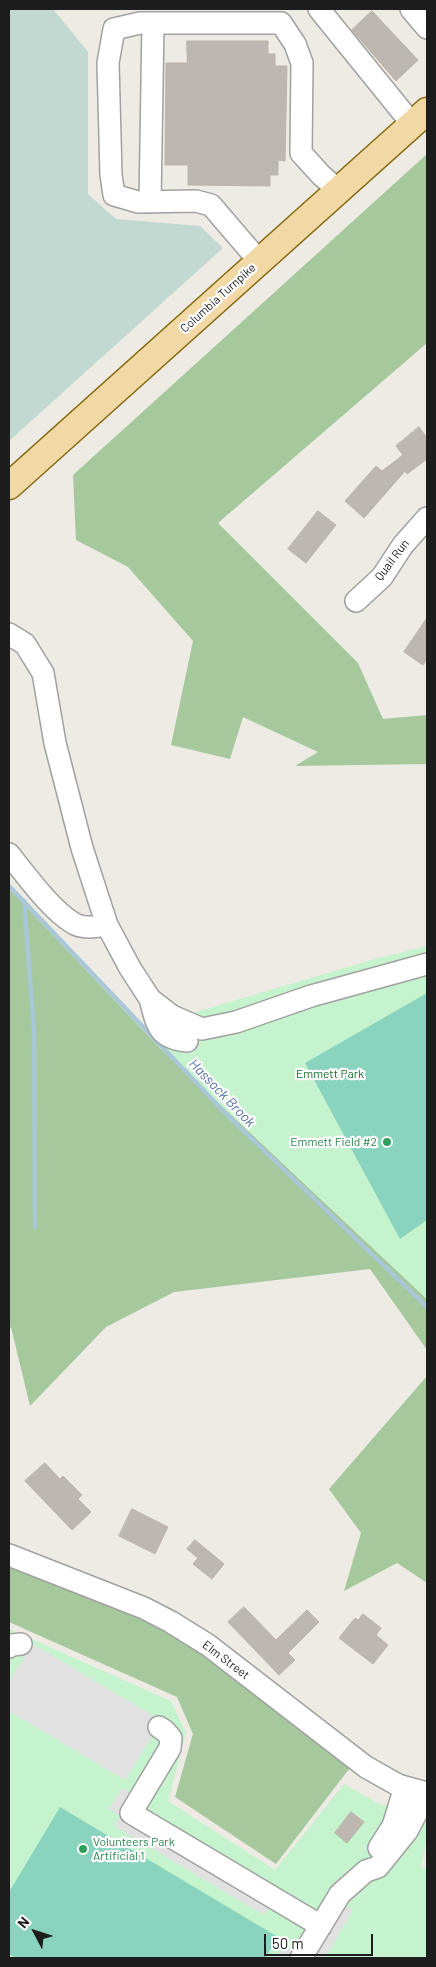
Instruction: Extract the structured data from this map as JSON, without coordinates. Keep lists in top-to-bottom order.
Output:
{
  "streets": {
    "main road": ["Columbia Turnpike"],
    "street": ["Quail Run", "Elm Street"]
  },
  "water": ["Hassock Brook"],
  "parks": ["Emmett Park"],
  "places": ["Emmett Field #2", "Volunteers Park Artificial 1"],
  "scale_bar": "50 m",
  "north": "top left"
}
